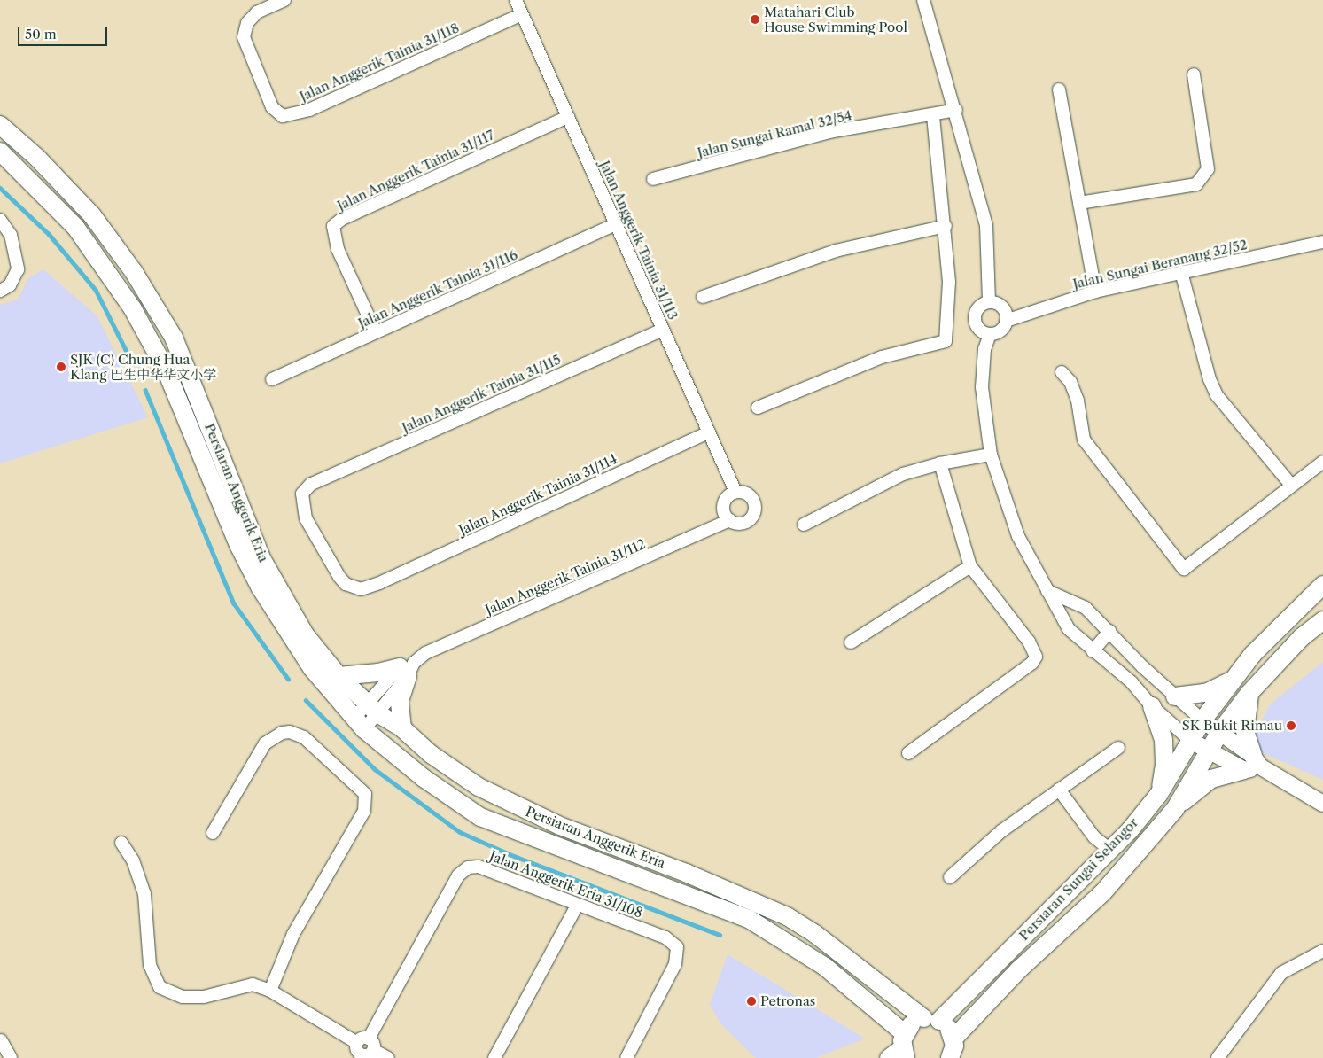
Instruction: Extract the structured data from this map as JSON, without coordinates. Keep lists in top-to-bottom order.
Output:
{
  "streets": {
    "main road": ["Persiaran Anggerik Eria", "Persiaran Sungai Selangor"],
    "street": [
      "Jalan Anggerik Tainia 31/118",
      "Jalan Sungai Ramal 32/54",
      "Jalan Anggerik Tainia 31/117",
      "Jalan Anggerik Tainia 31/113",
      "Jalan Sungai Beranang 32/52",
      "Jalan Anggerik Tainia 31/116",
      "Jalan Anggerik Tainia 31/115",
      "Jalan Anggerik Tainia 31/114",
      "Jalan Anggerik Tainia 31/112",
      "Jalan Anggerik Eria 31/108"
    ]
  },
  "crossings": [
    ["Jalan Anggerik Tainia 31/118", "Jalan Anggerik Tainia 31/113"],
    ["Jalan Anggerik Tainia 31/117", "Jalan Anggerik Tainia 31/113"],
    ["Jalan Anggerik Tainia 31/117", "Jalan Anggerik Tainia 31/116"],
    ["Jalan Anggerik Tainia 31/113", "Jalan Anggerik Tainia 31/116"],
    ["Jalan Anggerik Tainia 31/113", "Jalan Anggerik Tainia 31/115"],
    ["Jalan Anggerik Tainia 31/113", "Jalan Anggerik Tainia 31/114"],
    ["Jalan Anggerik Tainia 31/113", "Jalan Anggerik Tainia 31/112"],
    ["Jalan Anggerik Tainia 31/115", "Jalan Anggerik Tainia 31/114"],
    ["Persiaran Anggerik Eria", "Jalan Anggerik Tainia 31/112"],
    ["Persiaran Anggerik Eria", "Persiaran Sungai Selangor"]
  ],
  "places": [
    "Matahari Club House Swimming Pool",
    "SJK (C) Chung Hua Klang 巴生中华华文小学",
    "SK Bukit Rimau",
    "Petronas"
  ],
  "scale_bar": "50 m"
}
